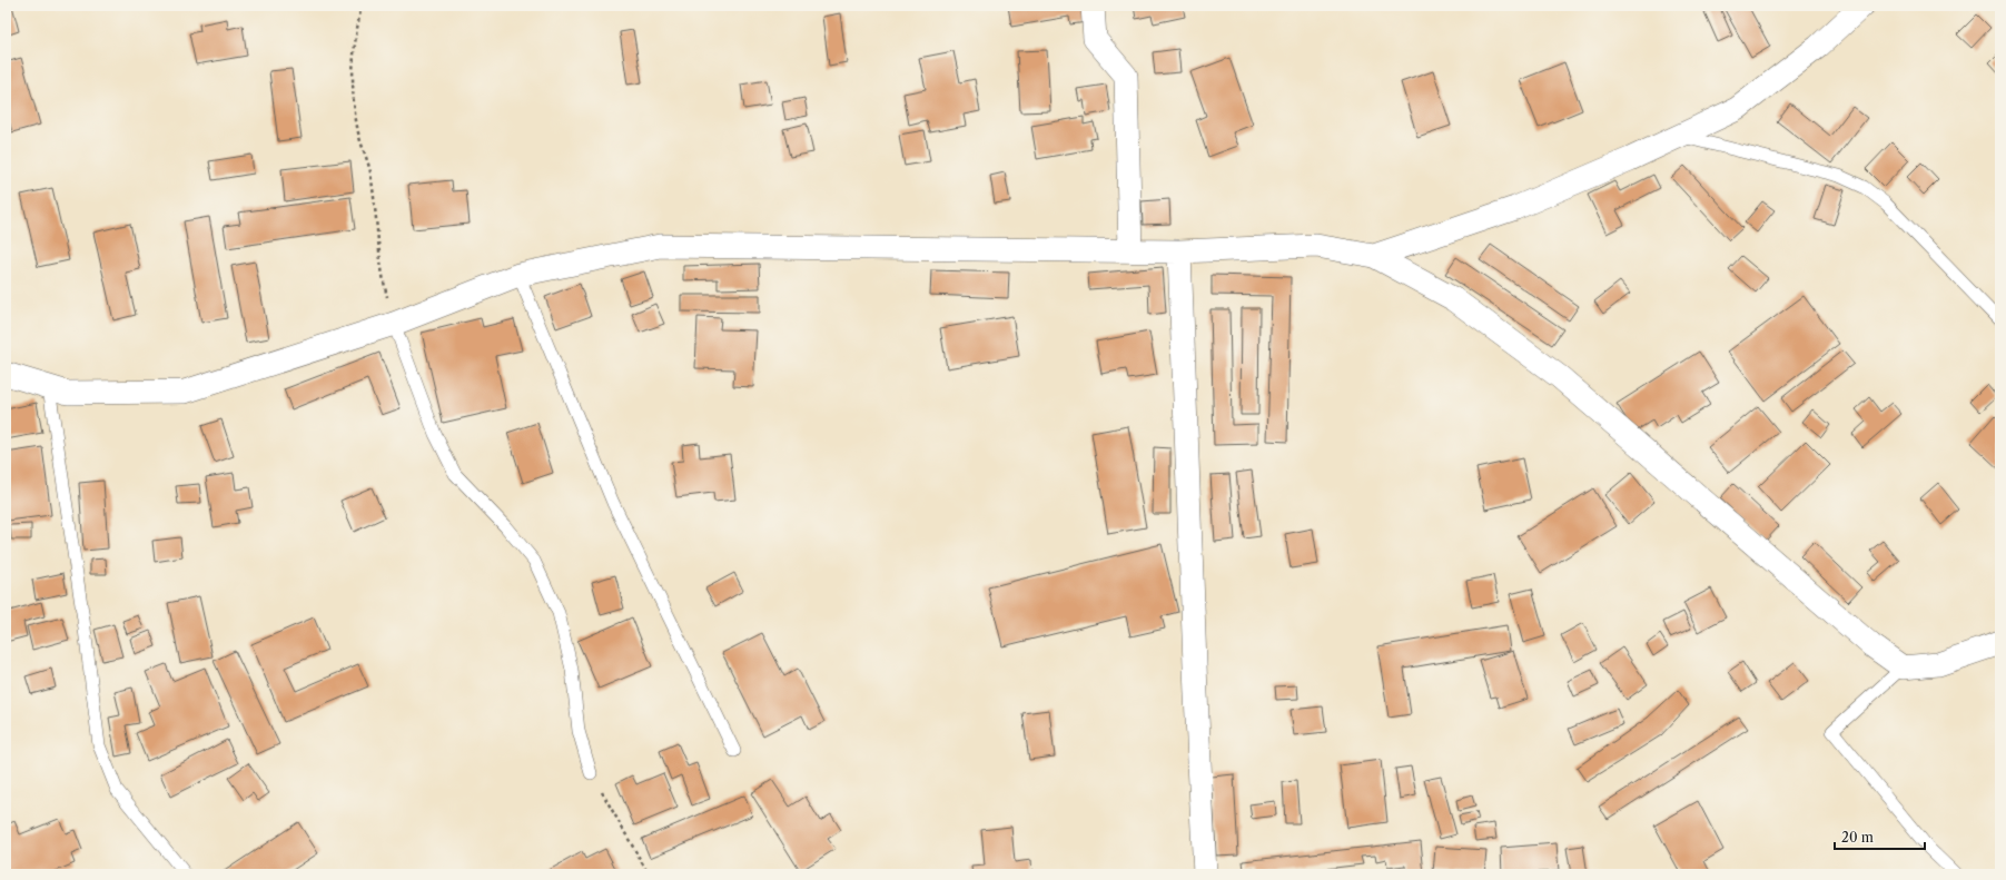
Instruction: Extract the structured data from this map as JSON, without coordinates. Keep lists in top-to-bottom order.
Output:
{
  "scale_bar": "20 m"
}
